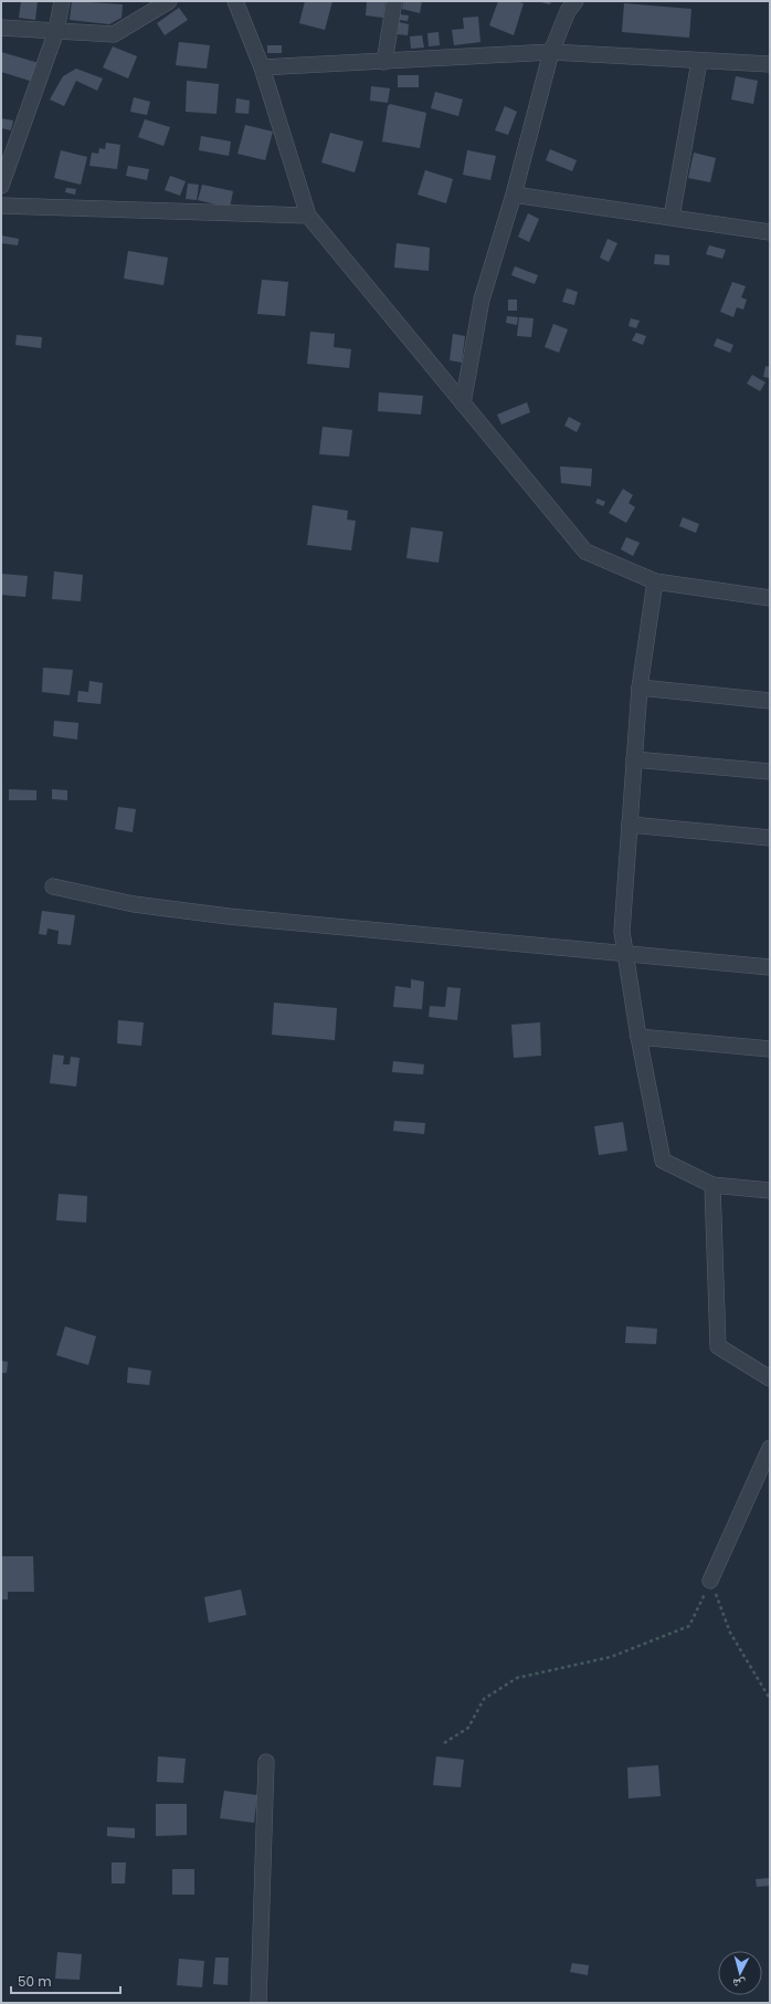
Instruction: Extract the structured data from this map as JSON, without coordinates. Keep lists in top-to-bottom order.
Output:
{
  "scale_bar": "50 m",
  "north": "bottom"
}
